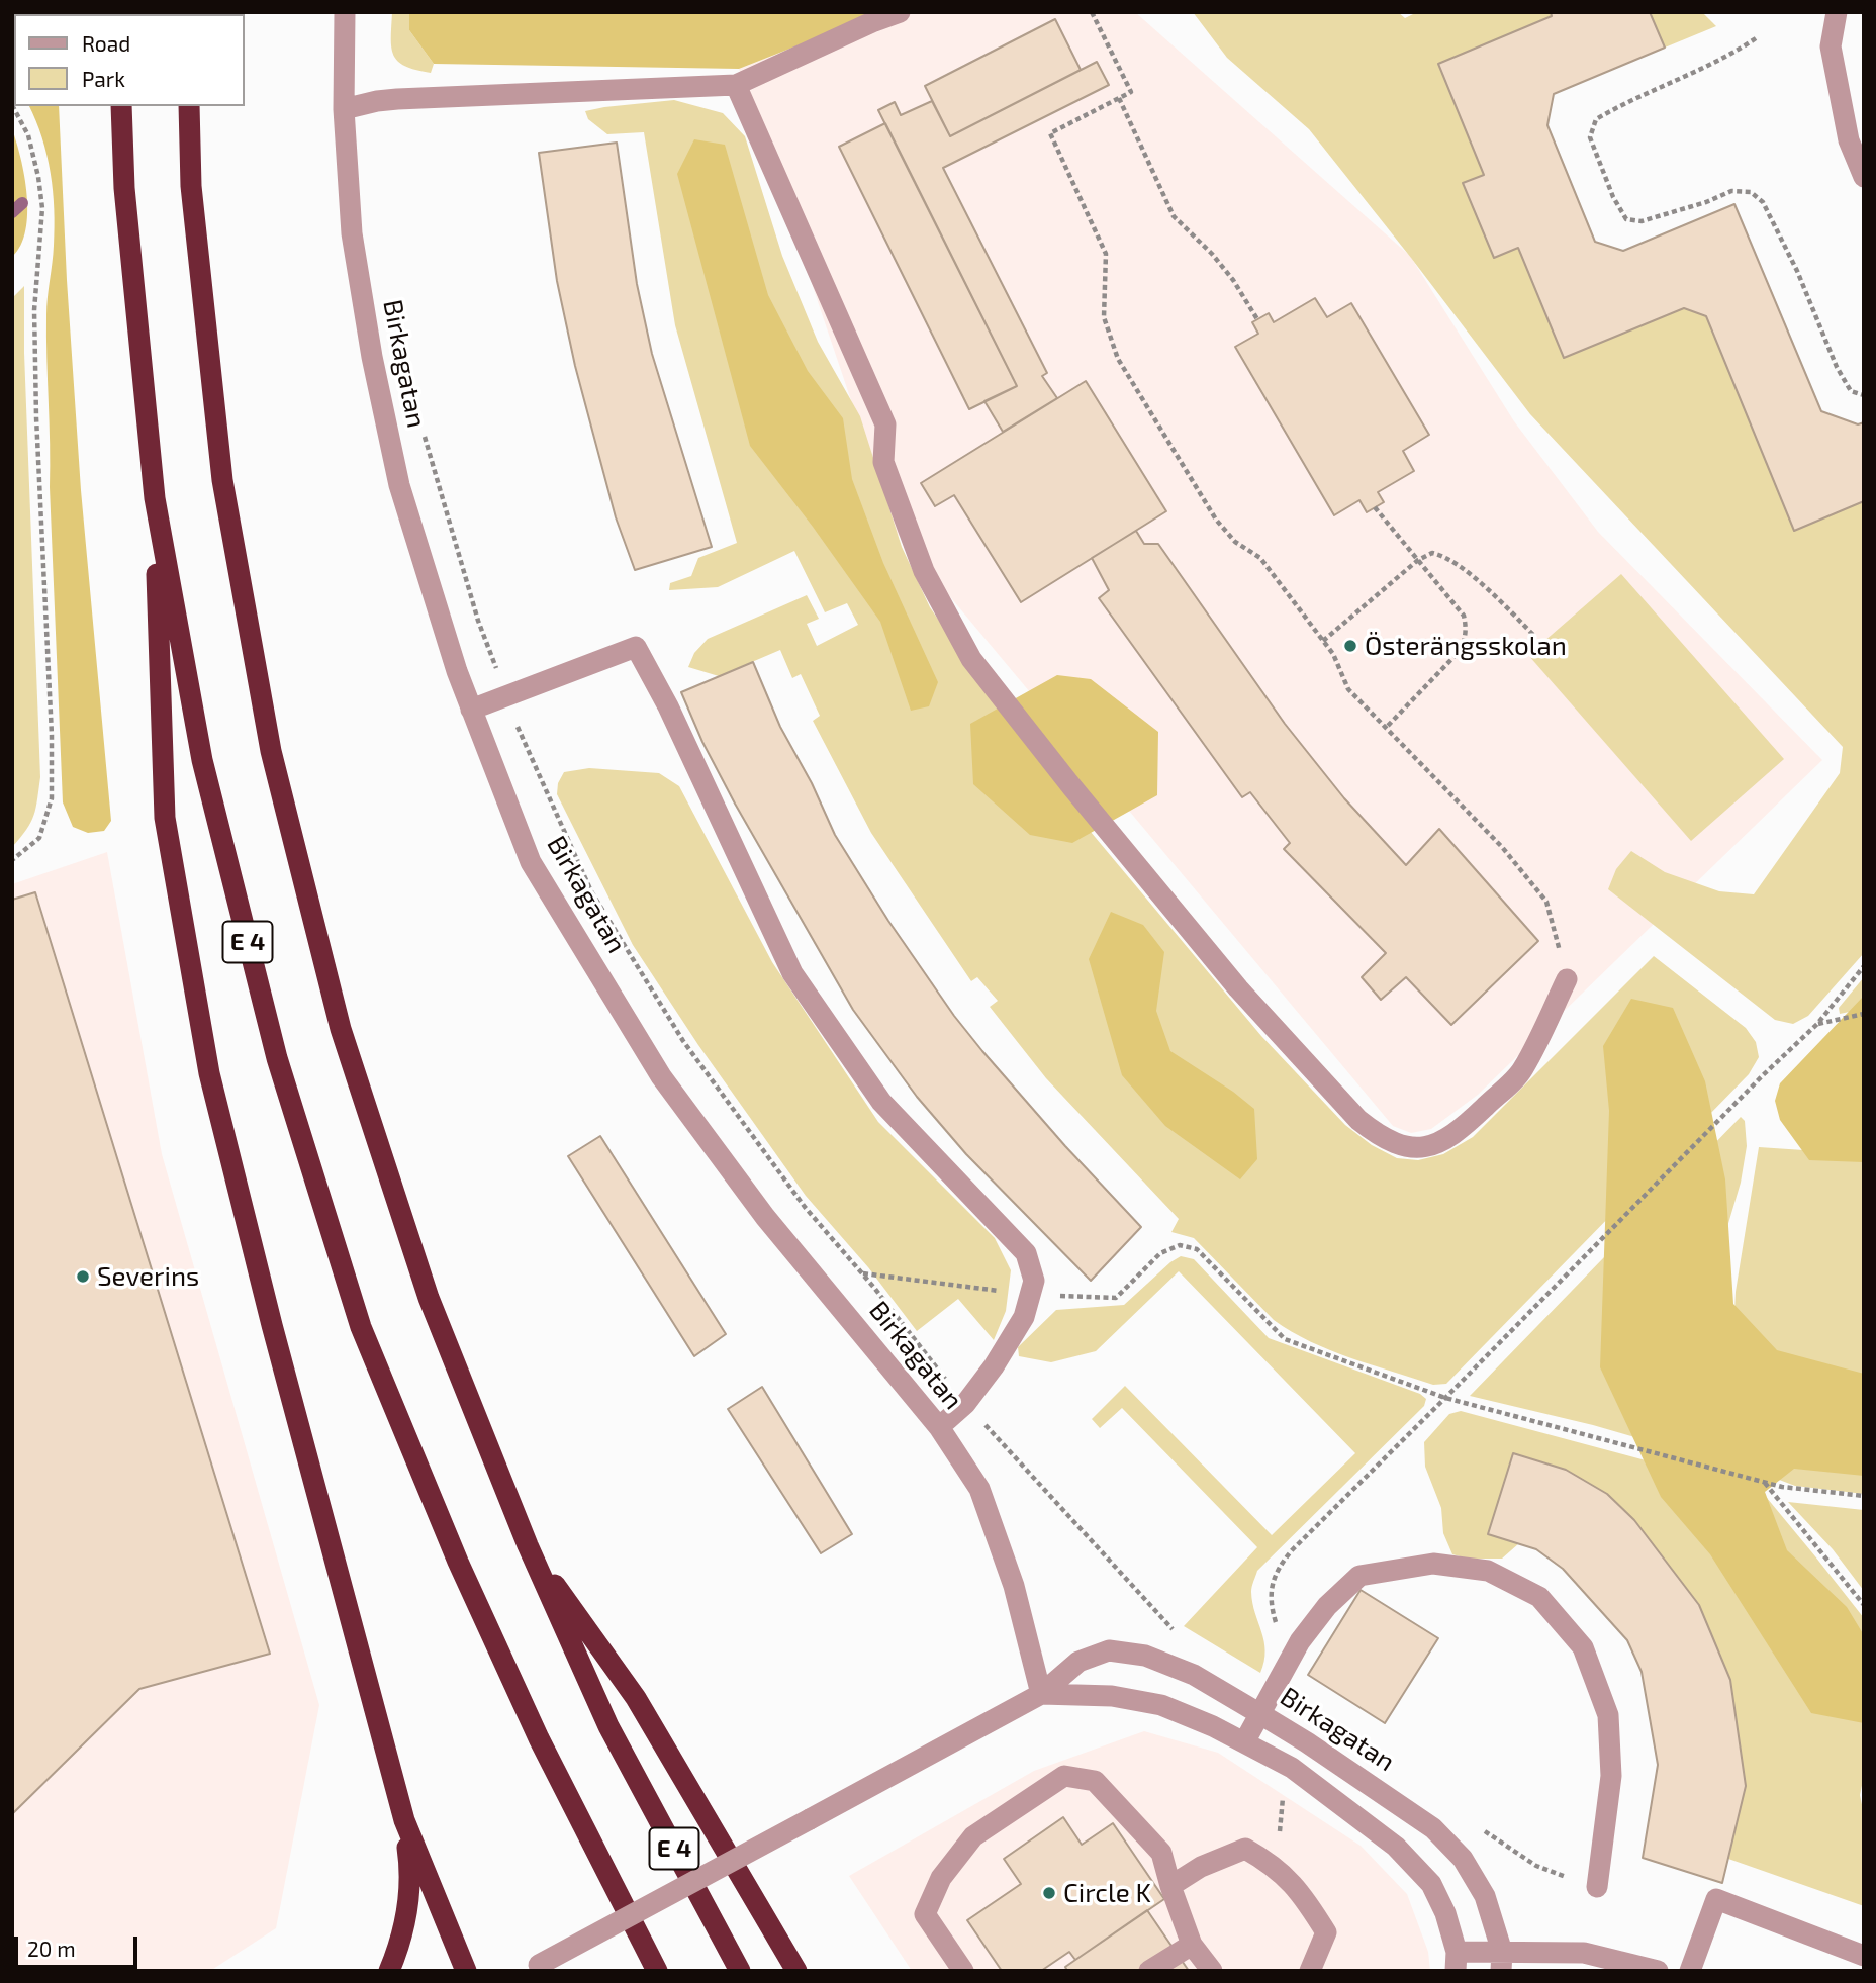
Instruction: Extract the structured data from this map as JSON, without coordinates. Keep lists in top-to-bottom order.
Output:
{
  "streets": {
    "highway": ["E 4"],
    "street": ["Birkagatan"]
  },
  "places": ["Österängsskolan", "Severins", "Circle K"],
  "legend": ["Road", "Park"],
  "scale_bar": "20 m"
}
